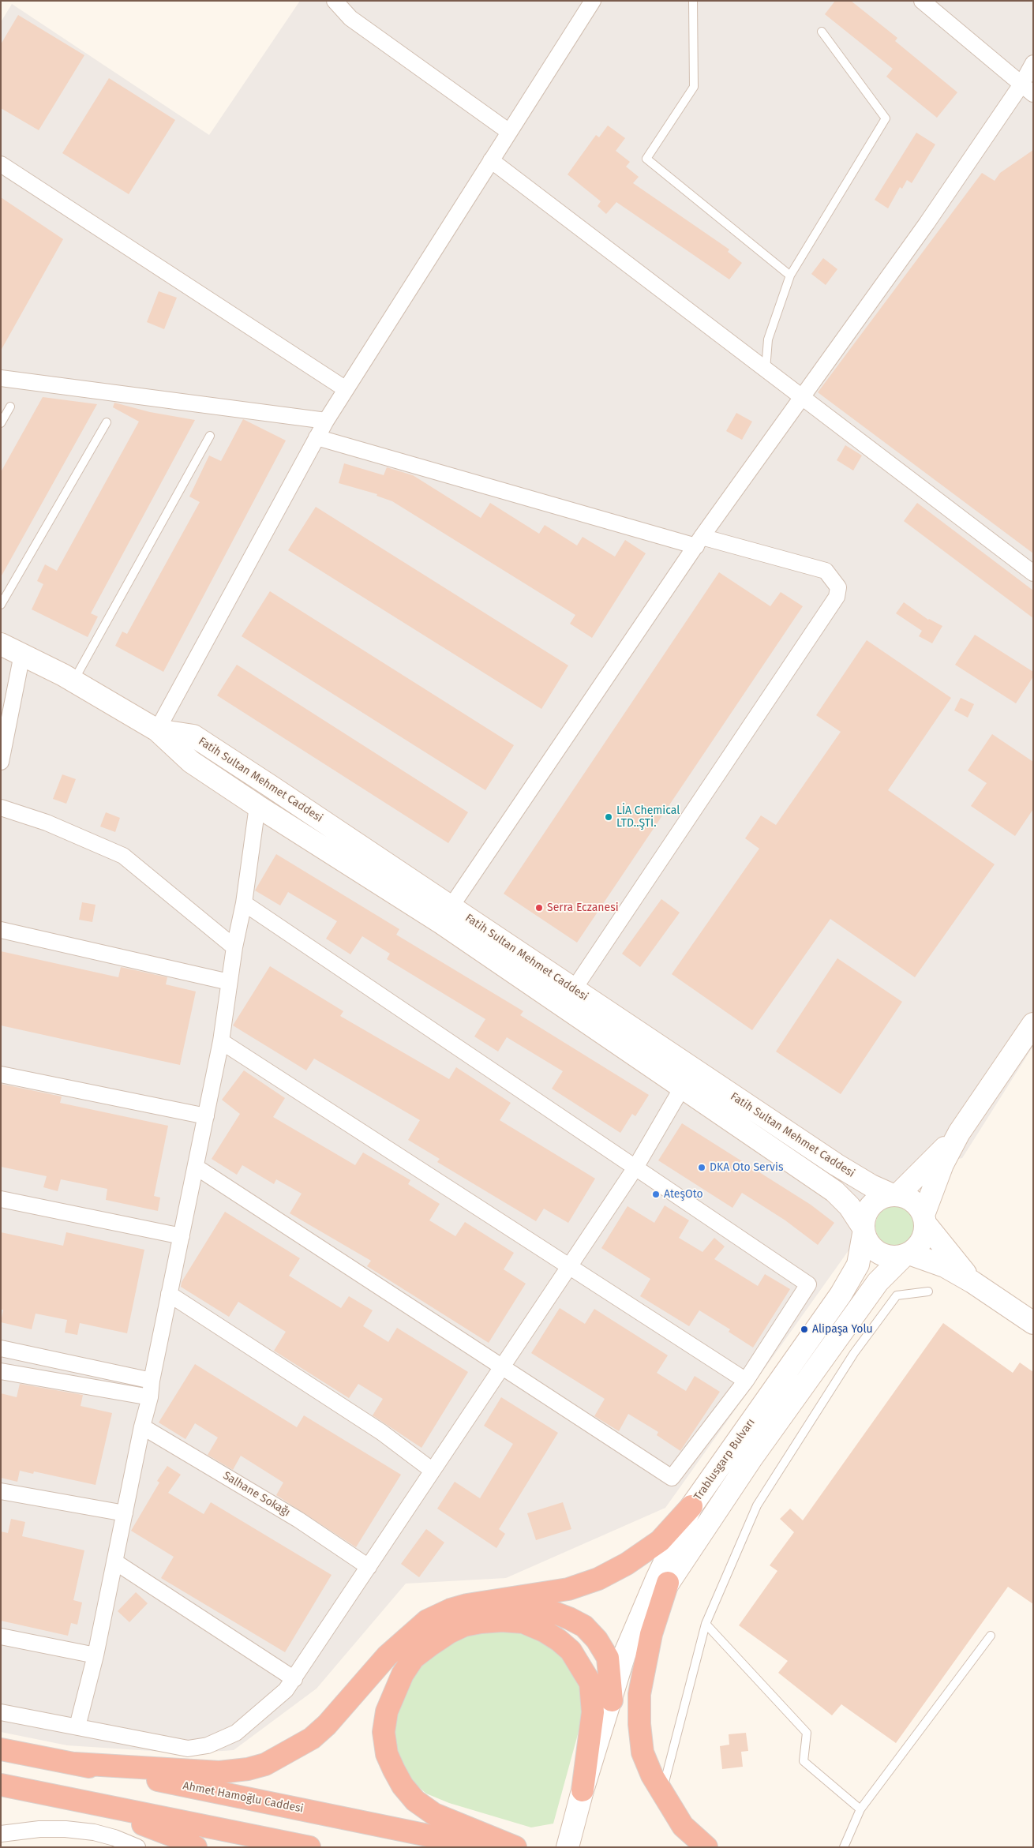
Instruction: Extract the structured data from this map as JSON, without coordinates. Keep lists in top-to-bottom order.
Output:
{
  "streets": {
    "highway": ["Ahmet Hamoğlu Caddesi"],
    "main road": ["Fatih Sultan Mehmet Caddesi", "Trablusgarp Bulvarı"],
    "street": ["Salhane Sokağı"]
  },
  "crossings": [
    ["Fatih Sultan Mehmet Caddesi", "Trablusgarp Bulvarı"]
  ],
  "places": [
    "LİA Chemical LTD..ŞTİ.",
    "Serra Eczanesi",
    "DKA Oto Servis",
    "AteşOto",
    "Alipaşa Yolu"
  ]
}
